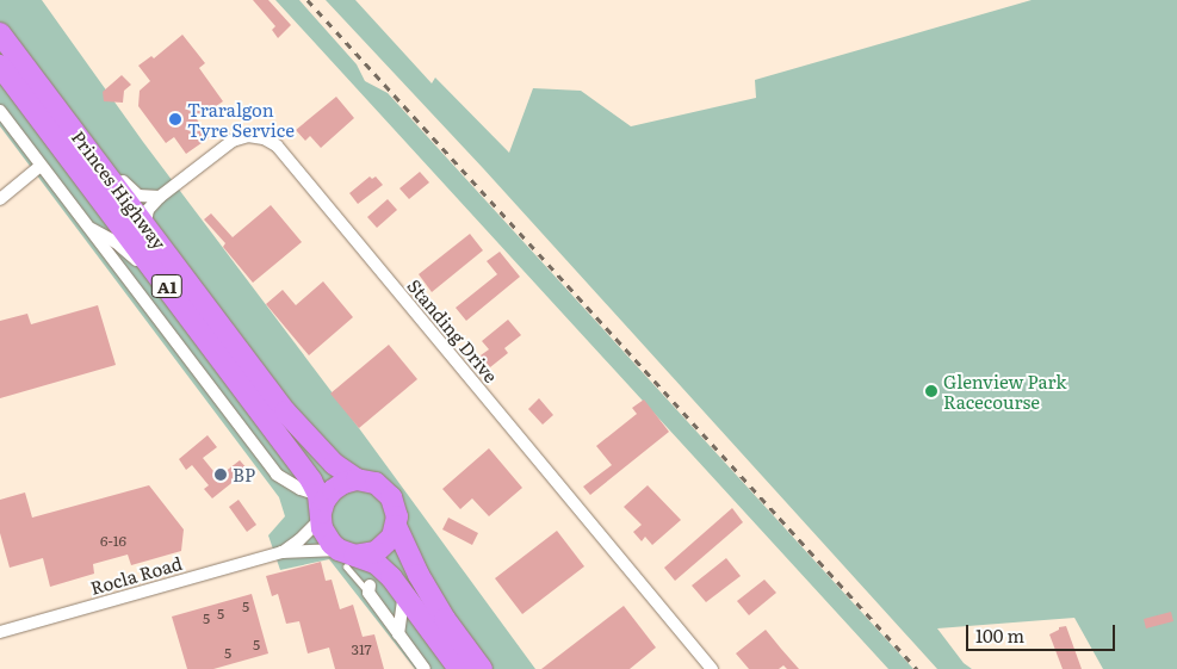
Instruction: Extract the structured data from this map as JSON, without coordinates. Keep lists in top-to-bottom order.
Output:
{
  "streets": {
    "highway": ["Princes Highway", "A1"],
    "street": ["Standing Drive", "Rocla Road"]
  },
  "crossings": [
    ["Princes Highway", "Standing Drive"],
    ["Princes Highway", "Rocla Road"]
  ],
  "places": ["Traralgon Tyre Service", "Glenview Park Racecourse", "BP"],
  "house_numbers": [
    "6-16",
    "5",
    "5",
    "5",
    "5",
    "317",
    "5"
  ],
  "scale_bar": "100 m"
}
